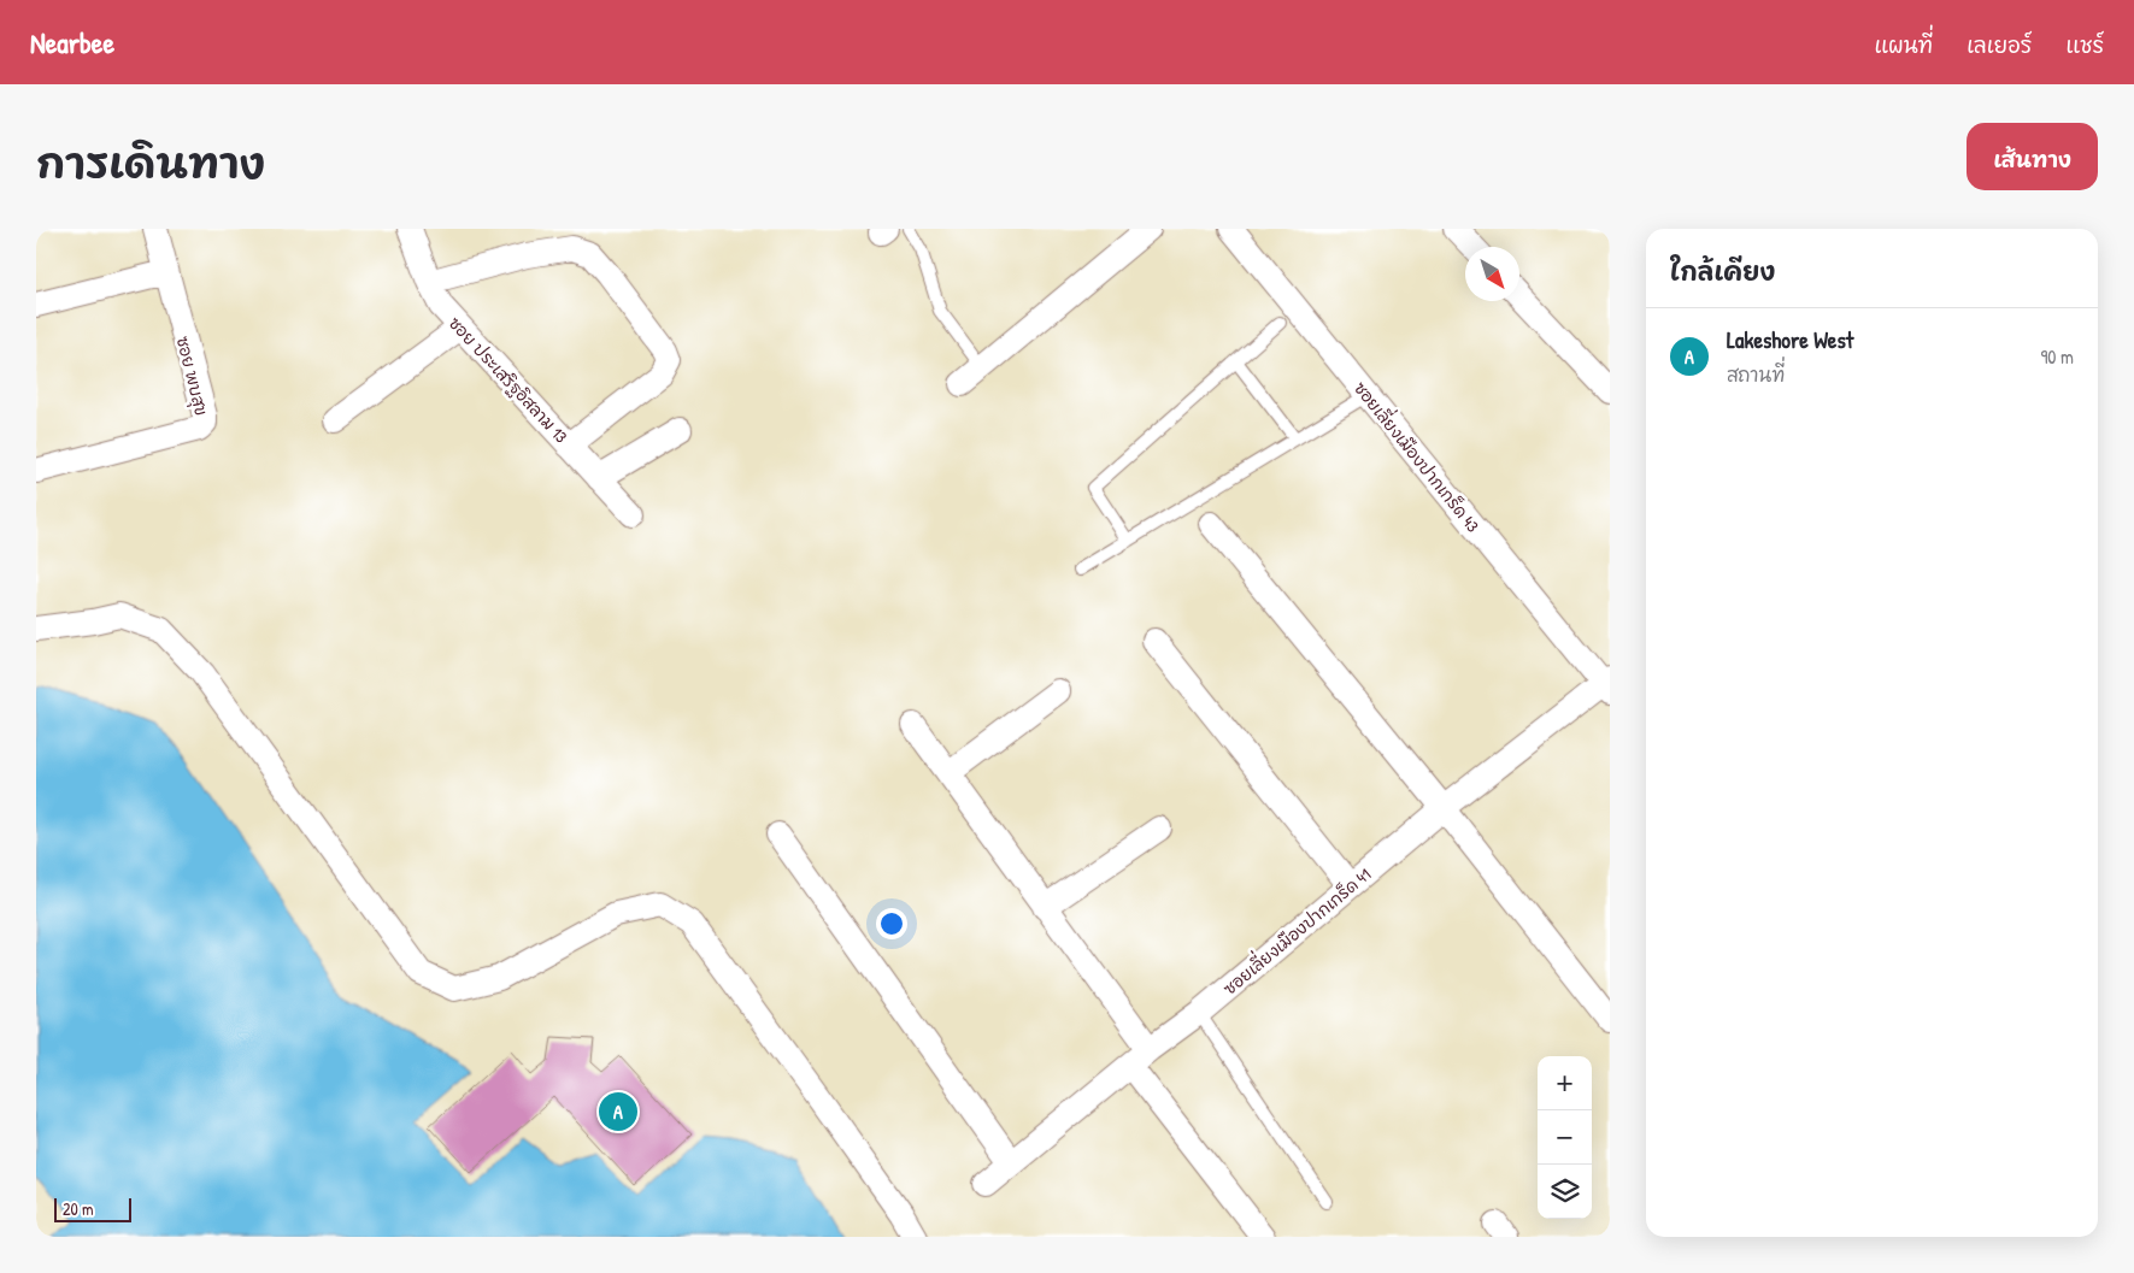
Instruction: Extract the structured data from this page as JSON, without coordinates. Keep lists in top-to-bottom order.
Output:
{
  "streets": {
    "street": [
      "ซอย พบสุข",
      "ซอย ประเสริฐอิสลาม 13",
      "ซอยเลี่ยงเมืองปากเกร็ด 43",
      "ซอยเลี่ยงเมืองปากเกร็ด 41"
    ]
  },
  "crossings": [
    ["ซอยเลี่ยงเมืองปากเกร็ด 43", "ซอยเลี่ยงเมืองปากเกร็ด 41"]
  ],
  "scale_bar": "20 m",
  "north": "bottom right",
  "page": {
    "header": "Nearbee",
    "nav": ["แผนที่", "เลเยอร์", "แชร์"],
    "title": "การเดินทาง",
    "buttons": "เส้นทาง",
    "heading": "ใกล้เคียง",
    "list": [
      {
        "mark": "A",
        "name": "Lakeshore West",
        "note": "สถานที่",
        "value": "90 m"
      }
    ],
    "map_buttons": ["+", "−"],
    "pins": "A",
    "scale": "20 m"
  }
}
